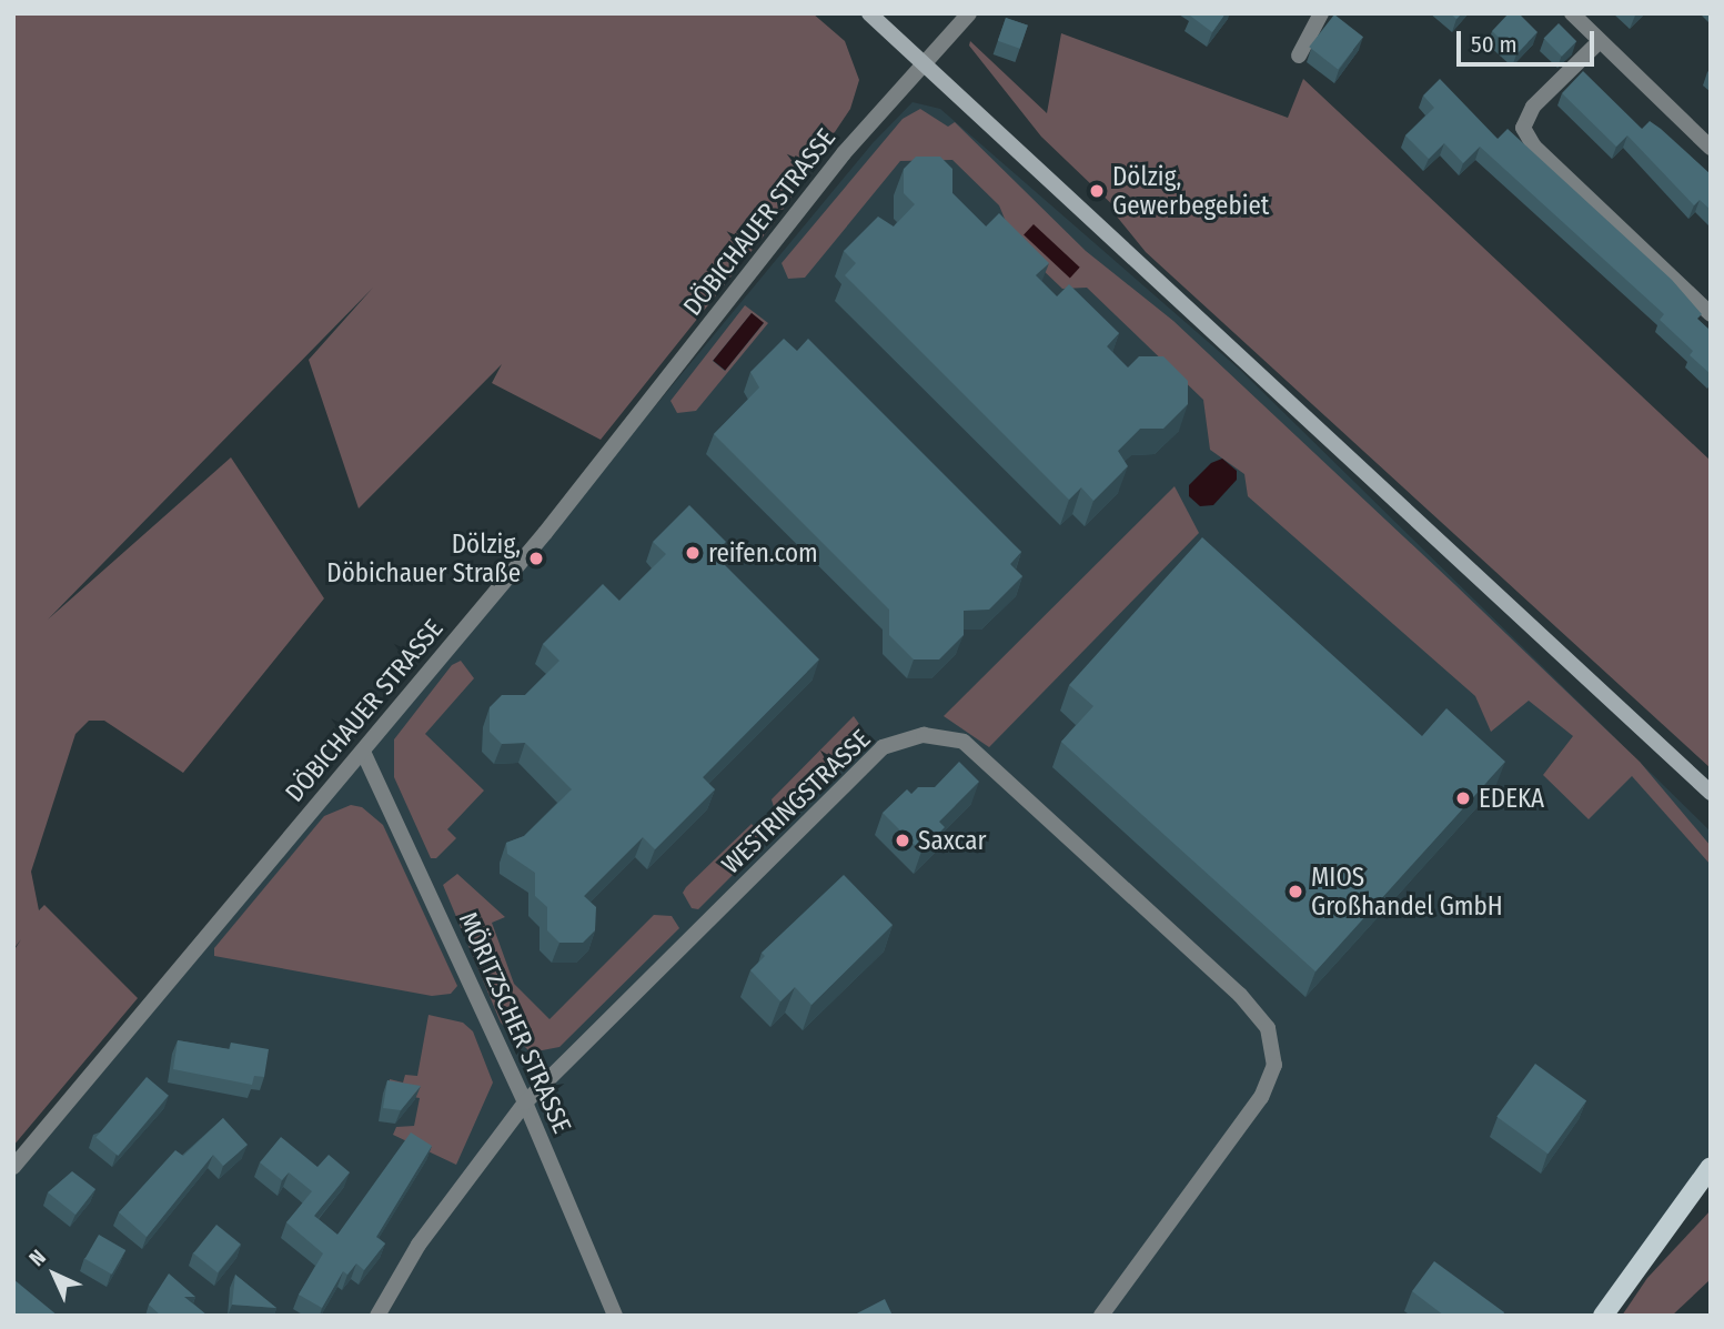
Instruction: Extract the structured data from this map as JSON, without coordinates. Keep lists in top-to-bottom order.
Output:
{
  "streets": {
    "street": ["DÖBICHAUER STRASSE", "WESTRINGSTRASSE", "MÖRITZSCHER STRASSE"]
  },
  "crossings": [
    ["DÖBICHAUER STRASSE", "MÖRITZSCHER STRASSE"],
    ["WESTRINGSTRASSE", "MÖRITZSCHER STRASSE"]
  ],
  "places": [
    "Dölzig, Gewerbegebiet",
    "reifen.com",
    "Dölzig, Döbichauer Straße",
    "EDEKA",
    "Saxcar",
    "MIOS Großhandel GmbH"
  ],
  "scale_bar": "50 m",
  "north": "top left"
}
